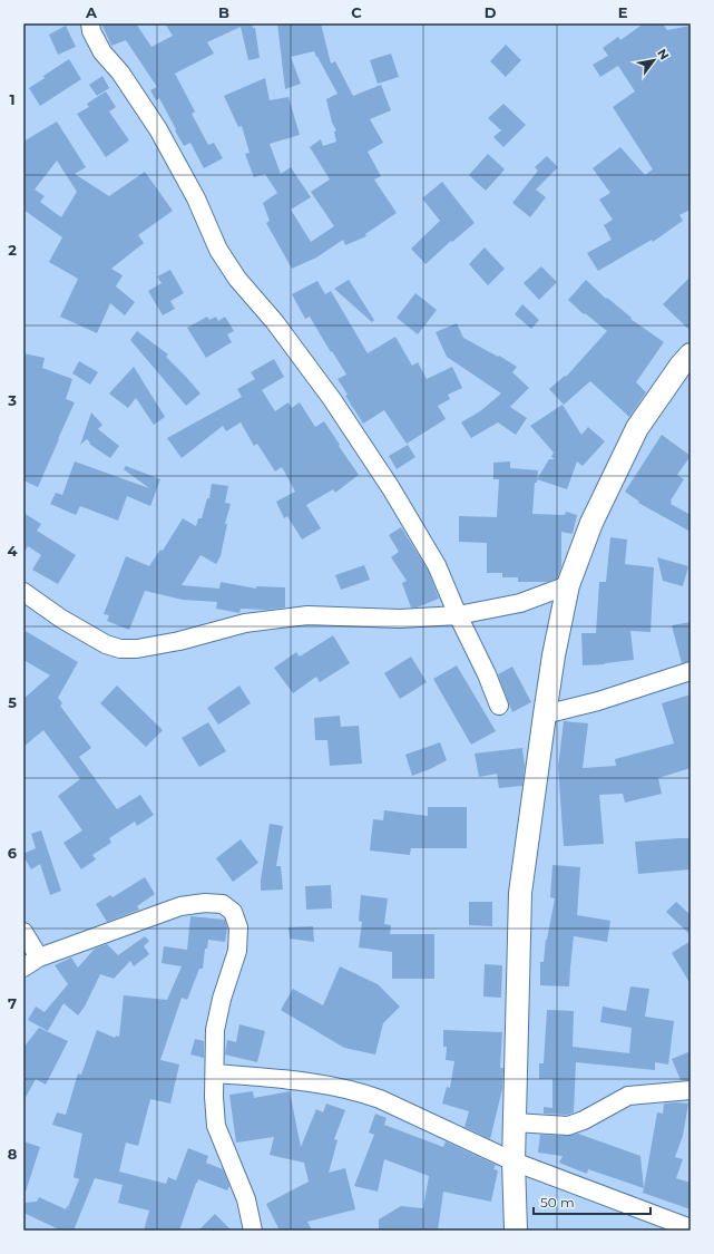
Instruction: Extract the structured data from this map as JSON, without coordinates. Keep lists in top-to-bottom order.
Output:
{
  "scale_bar": "50 m",
  "north": "top right",
  "grid": {
    "columns": [
      "A",
      "B",
      "C",
      "D",
      "E"
    ],
    "rows": [
      "1",
      "2",
      "3",
      "4",
      "5",
      "6",
      "7",
      "8"
    ]
  }
}
